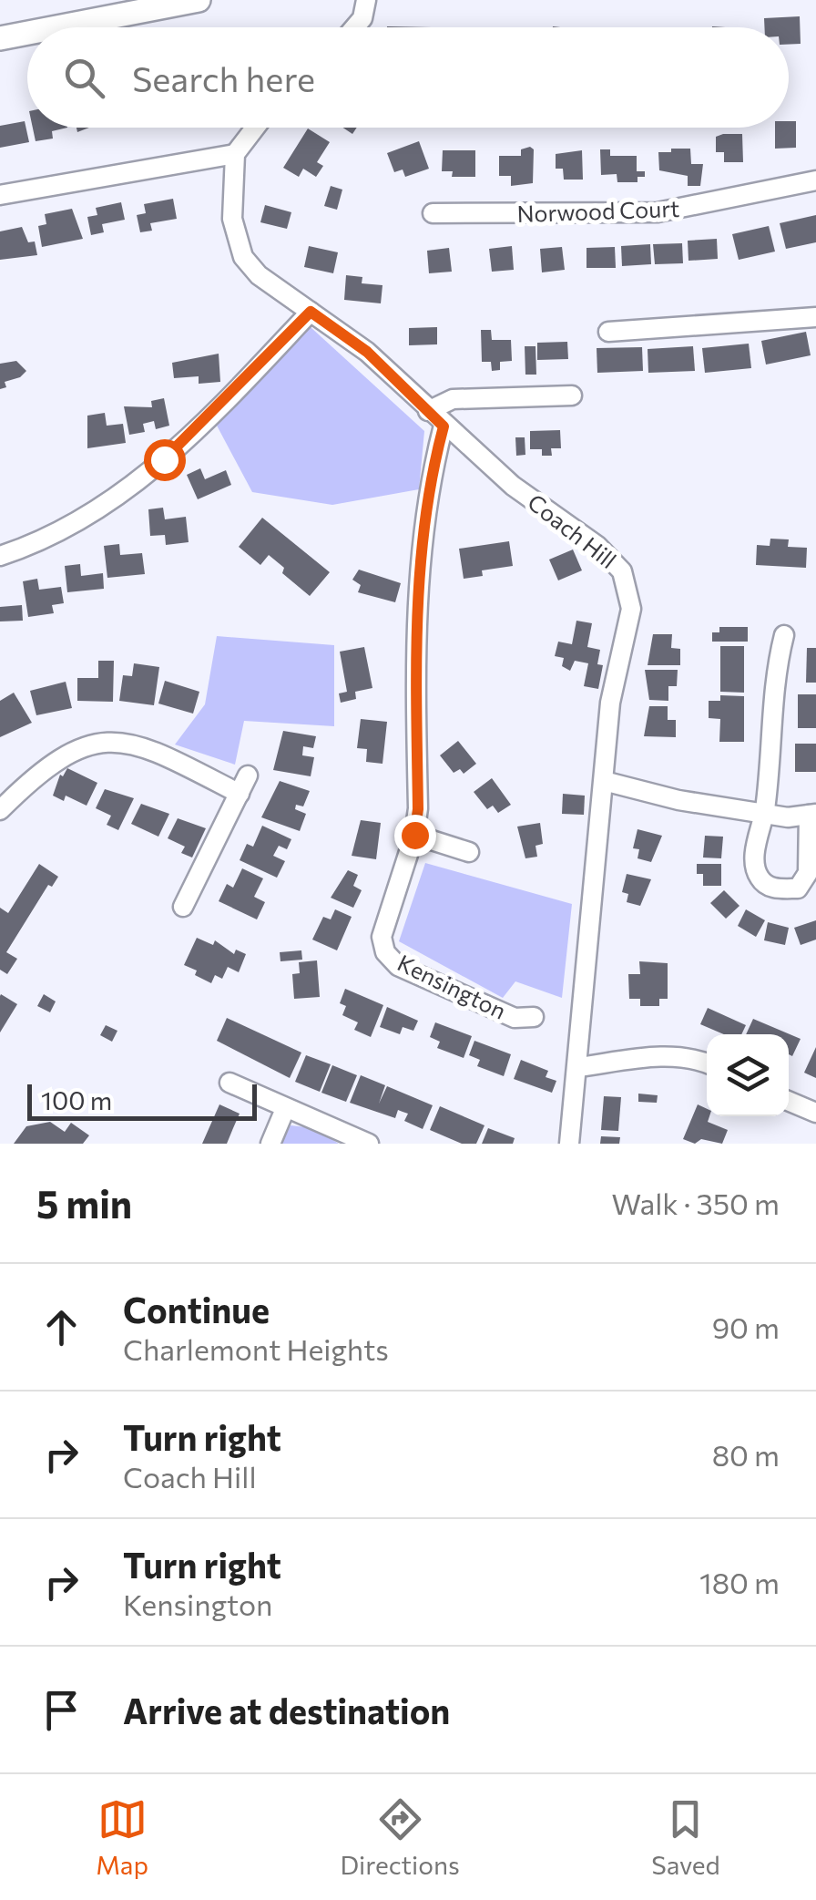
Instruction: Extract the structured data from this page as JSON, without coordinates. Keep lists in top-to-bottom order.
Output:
{
  "streets": {
    "street": ["Norwood Court", "Coach Hill", "Kensington"]
  },
  "crossings": [
    ["Coach Hill", "Kensington"]
  ],
  "scale_bar": "100 m",
  "page": {
    "search": "Search here",
    "scale": "100 m",
    "heading": ["5 min", "Walk · 350 m"],
    "list": [
      ["Continue", "Charlemont Heights", "90 m"],
      ["Turn right", "Coach Hill", "80 m"],
      ["Turn right", "Kensington", "180 m"],
      "Arrive at destination"
    ],
    "nav": ["Map", "Directions", "Saved"]
  }
}
